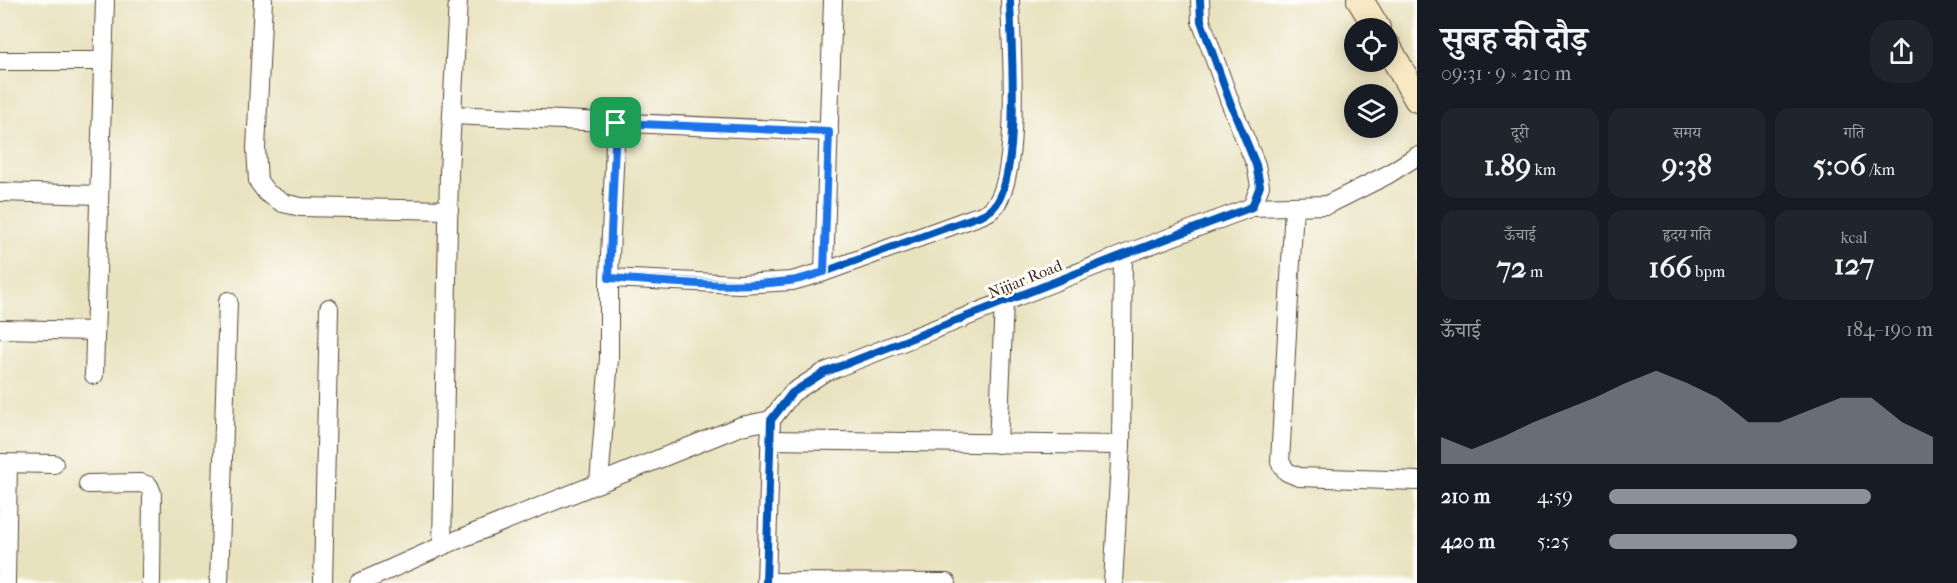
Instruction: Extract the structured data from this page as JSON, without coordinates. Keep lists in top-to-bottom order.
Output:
{
  "streets": {
    "street": ["Nijjar Road"]
  },
  "page": {
    "heading": ["सुबह की दौड़", "09:31 · 9 × 210 m"],
    "stats": [
      ["दूरी", "1.89 km"],
      ["समय", "9:38"],
      ["गति", "5:06 /km"],
      ["ऊँचाई", "72 m"],
      ["हृदय गति", "166 bpm"],
      ["kcal", "127"]
    ],
    "chart": ["ऊँचाई", "184–190 m"],
    "list": [
      {
        "name": "210 m",
        "note": "4:59"
      },
      {
        "name": "420 m",
        "note": "5:25"
      }
    ]
  }
}
